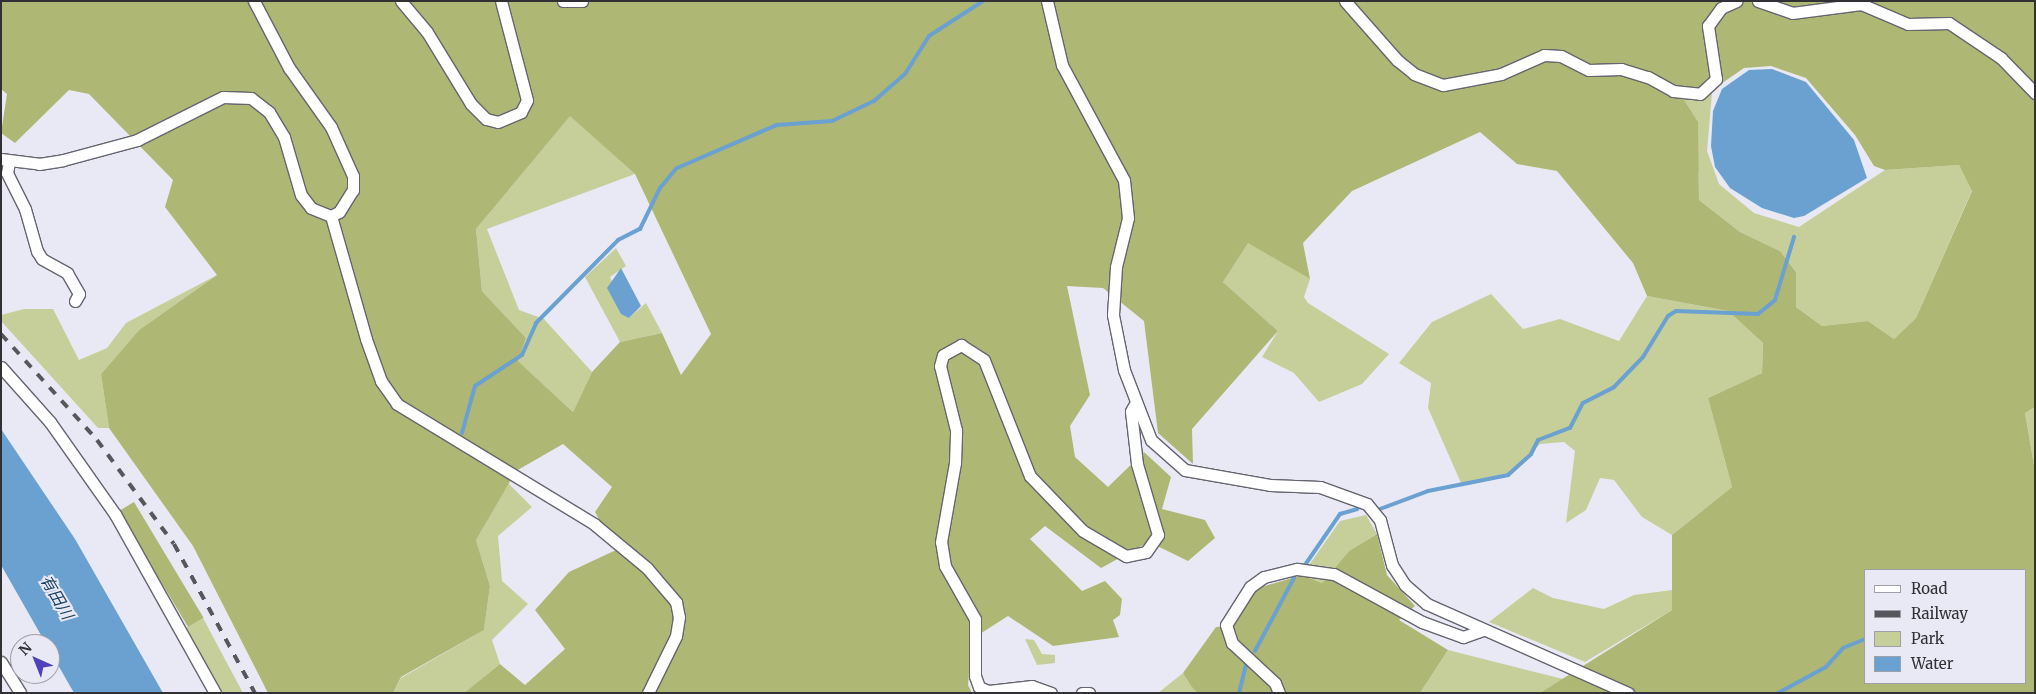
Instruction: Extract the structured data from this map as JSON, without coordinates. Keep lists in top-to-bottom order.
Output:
{
  "water": ["有田川"],
  "legend": [
    "Road",
    "Railway",
    "Park",
    "Water"
  ],
  "north": "top left"
}
